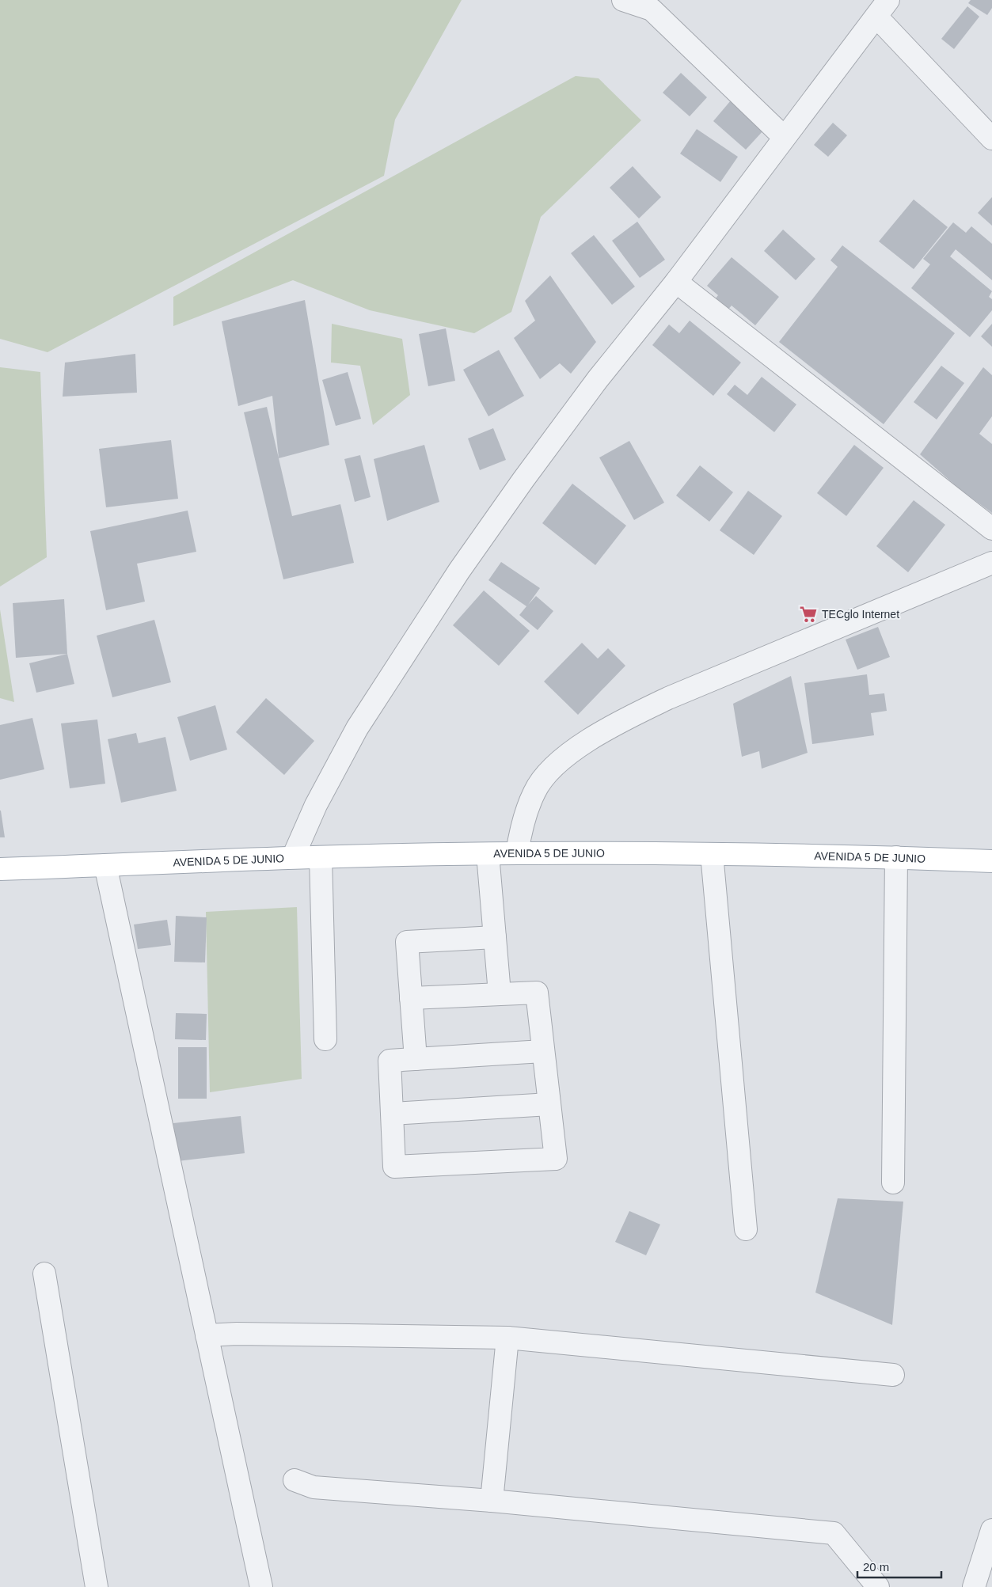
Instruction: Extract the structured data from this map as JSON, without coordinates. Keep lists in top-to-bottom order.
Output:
{
  "streets": {
    "main road": ["AVENIDA 5 DE JUNIO"]
  },
  "places": {
    "supermarket": ["TECglo Internet"]
  },
  "scale_bar": "20 m"
}
